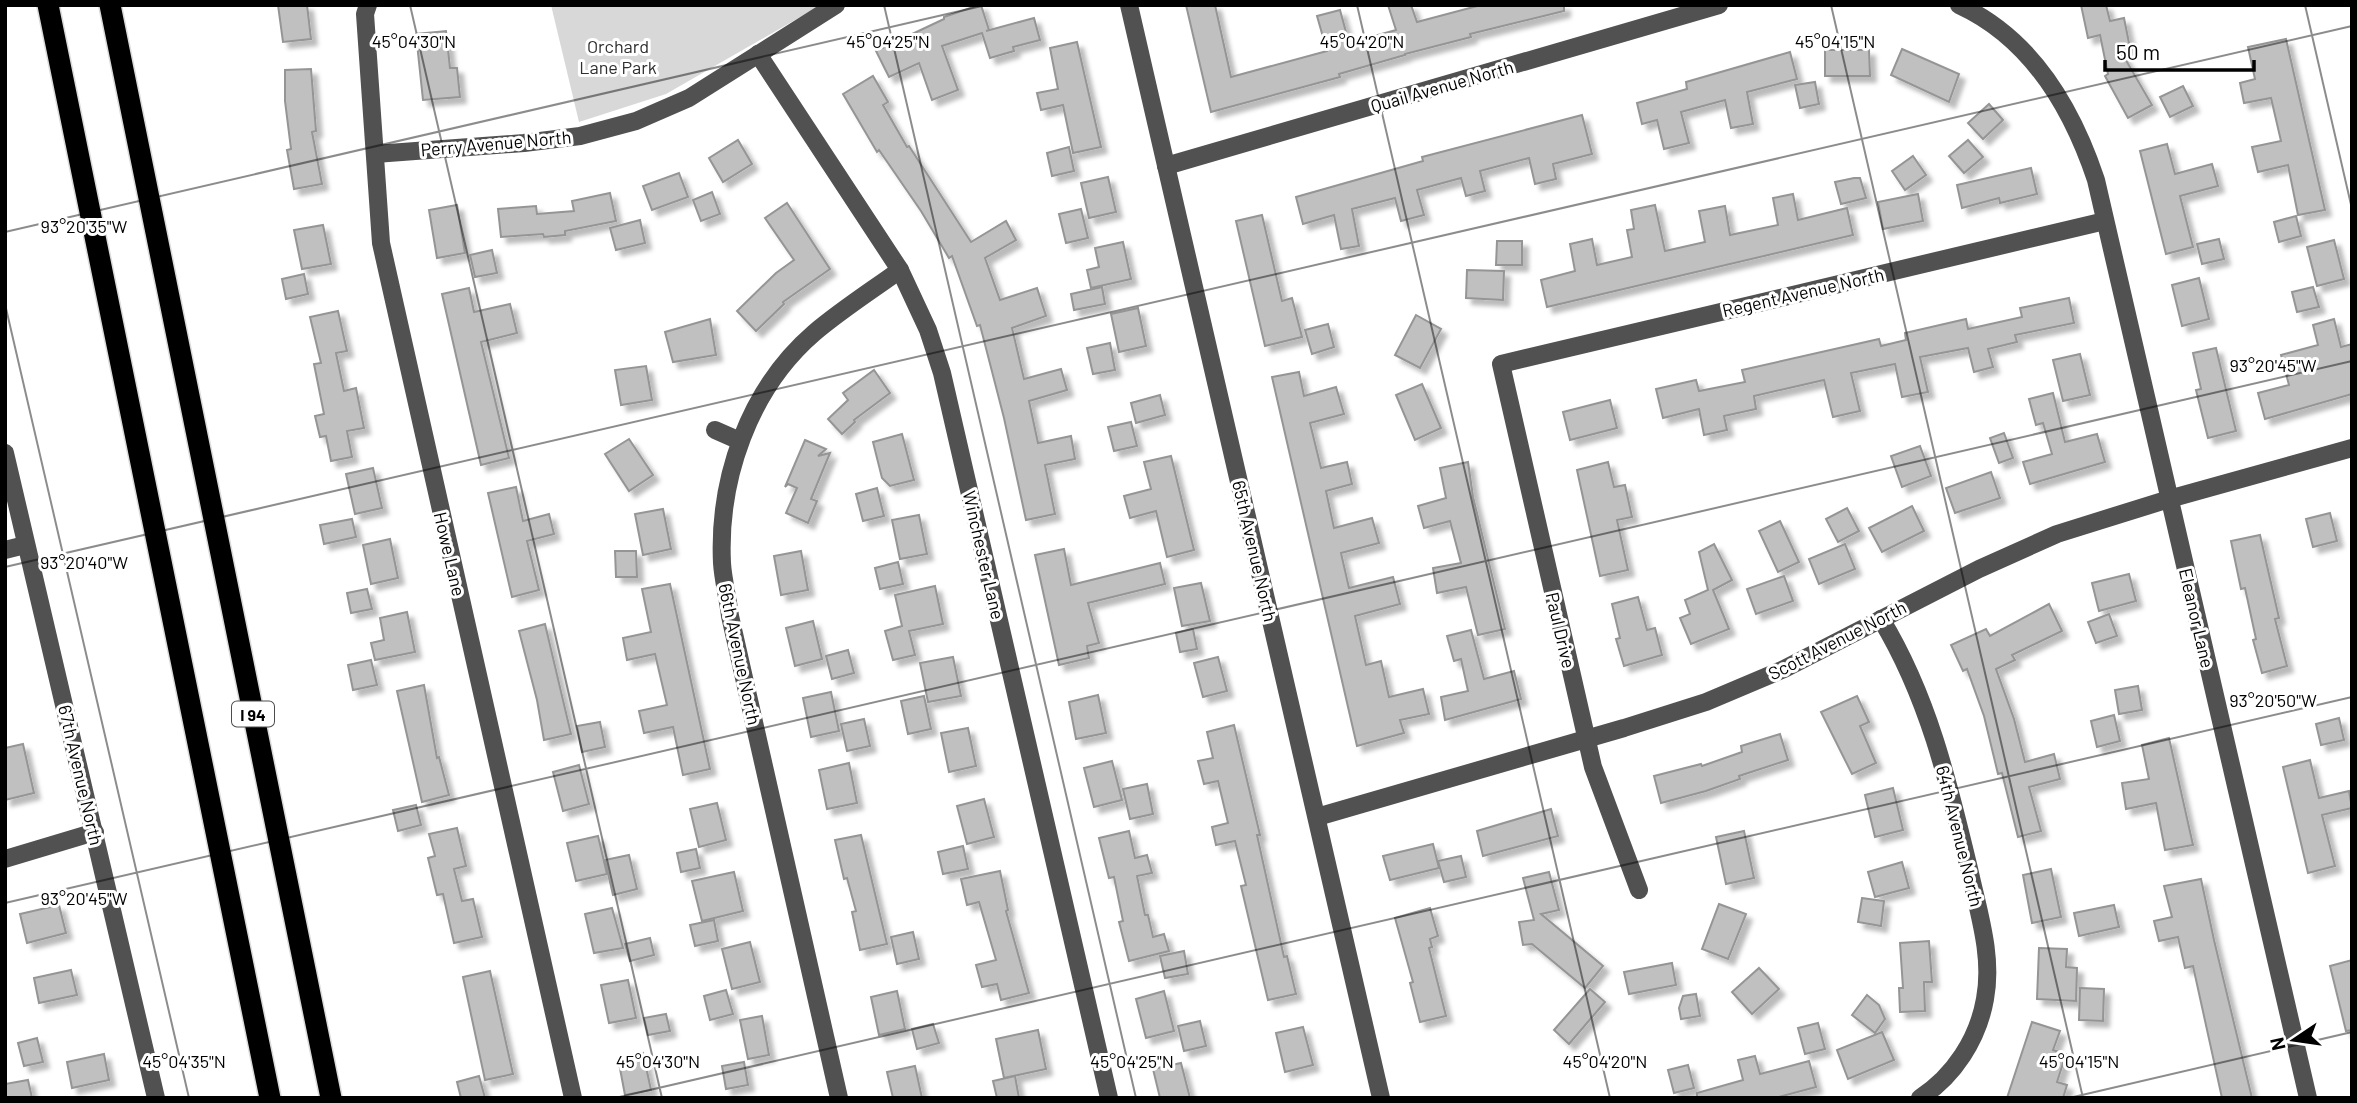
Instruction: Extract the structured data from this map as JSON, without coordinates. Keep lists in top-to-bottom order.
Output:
{
  "streets": {
    "highway": ["I 94"],
    "street": [
      "Quail Avenue North",
      "Perry Avenue North",
      "Regent Avenue North",
      "65th Avenue North",
      "Howe Lane",
      "Winchester Lane",
      "Eleanor Lane",
      "Paul Drive",
      "Scott Avenue North",
      "66th Avenue North",
      "67th Avenue North",
      "64th Avenue North"
    ]
  },
  "crossings": [
    ["Quail Avenue North", "65th Avenue North"],
    ["Perry Avenue North", "Howe Lane"],
    ["Perry Avenue North", "Winchester Lane"],
    ["Regent Avenue North", "Eleanor Lane"],
    ["Regent Avenue North", "Paul Drive"],
    ["65th Avenue North", "Scott Avenue North"],
    ["Winchester Lane", "66th Avenue North"],
    ["Eleanor Lane", "Scott Avenue North"],
    ["Paul Drive", "Scott Avenue North"],
    ["Scott Avenue North", "64th Avenue North"]
  ],
  "parks": ["Orchard Lane Park"],
  "scale_bar": "50 m",
  "north": "left",
  "coordinates": [
    "45°04'30\"N",
    "45°04'25\"N",
    "45°04'20\"N",
    "45°04'15\"N",
    "93°20'35\"W",
    "93°20'45\"W",
    "93°20'40\"W",
    "93°20'50\"W",
    "45°04'35\"N"
  ]
}
